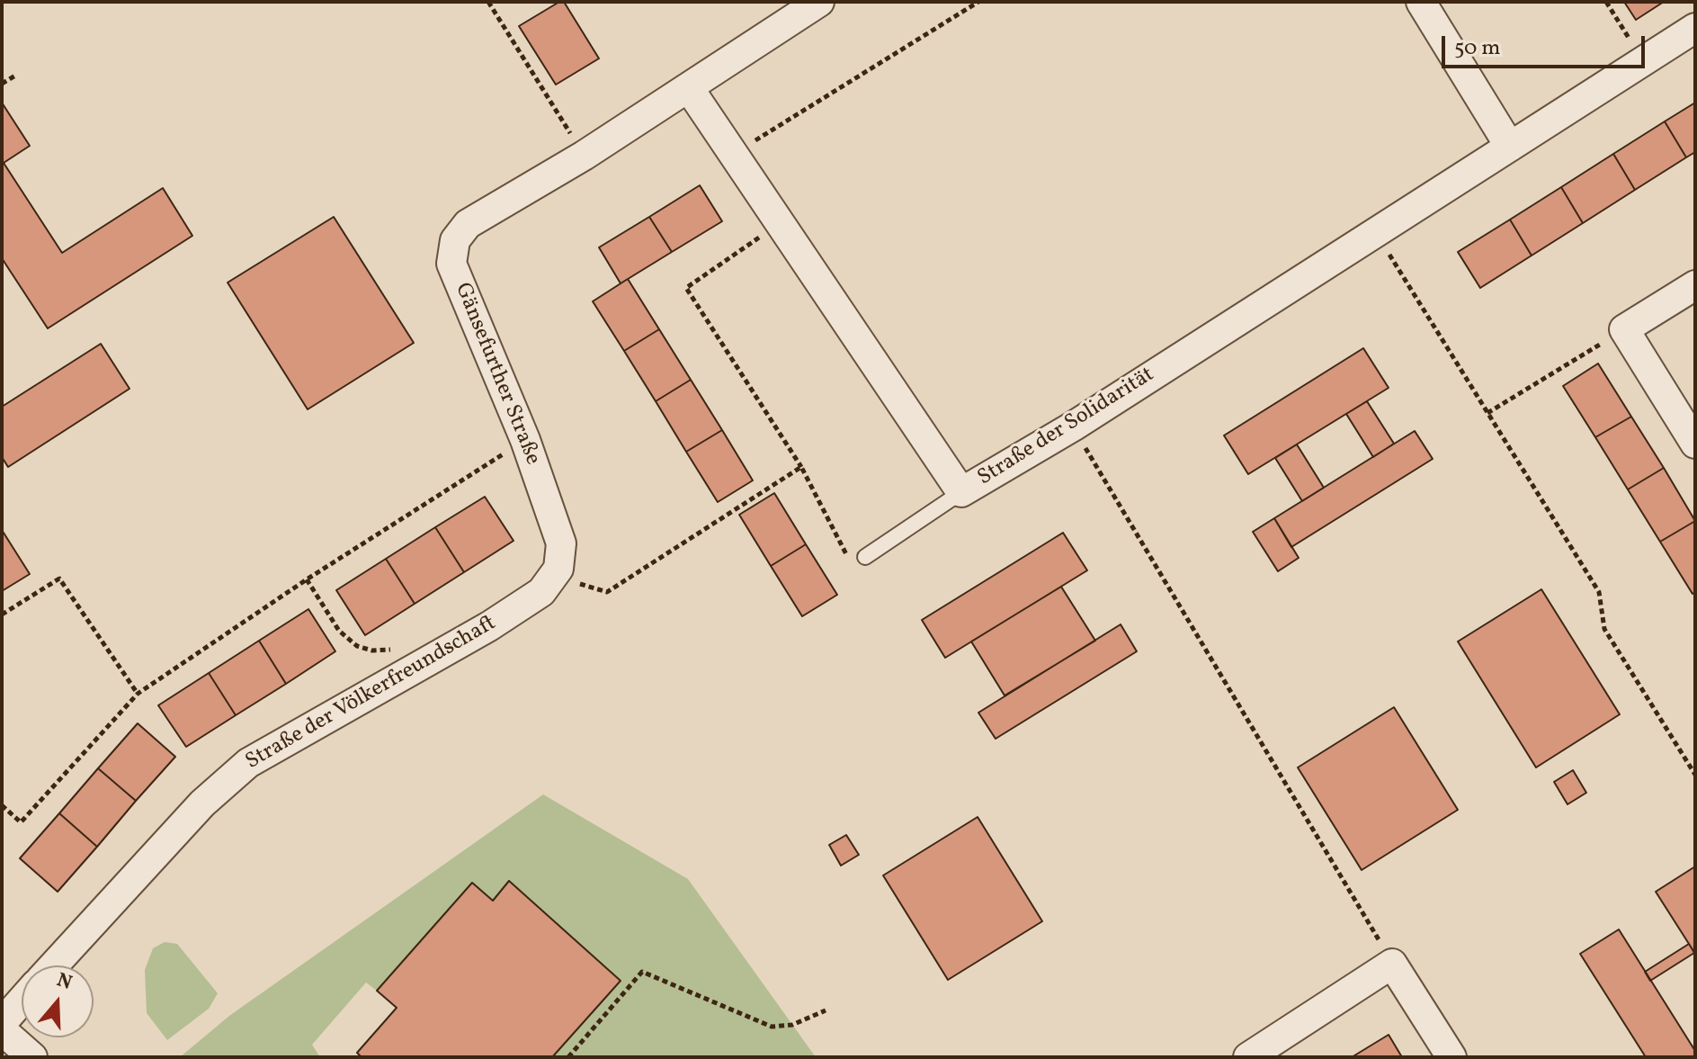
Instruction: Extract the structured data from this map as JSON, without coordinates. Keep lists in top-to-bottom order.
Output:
{
  "streets": {
    "street": ["Gänsefurther Straße", "Straße der Solidarität", "Straße der Völkerfreundschaft"]
  },
  "crossings": [
    ["Gänsefurther Straße", "Straße der Solidarität"],
    ["Gänsefurther Straße", "Straße der Völkerfreundschaft"]
  ],
  "scale_bar": "50 m",
  "north": "top"
}
